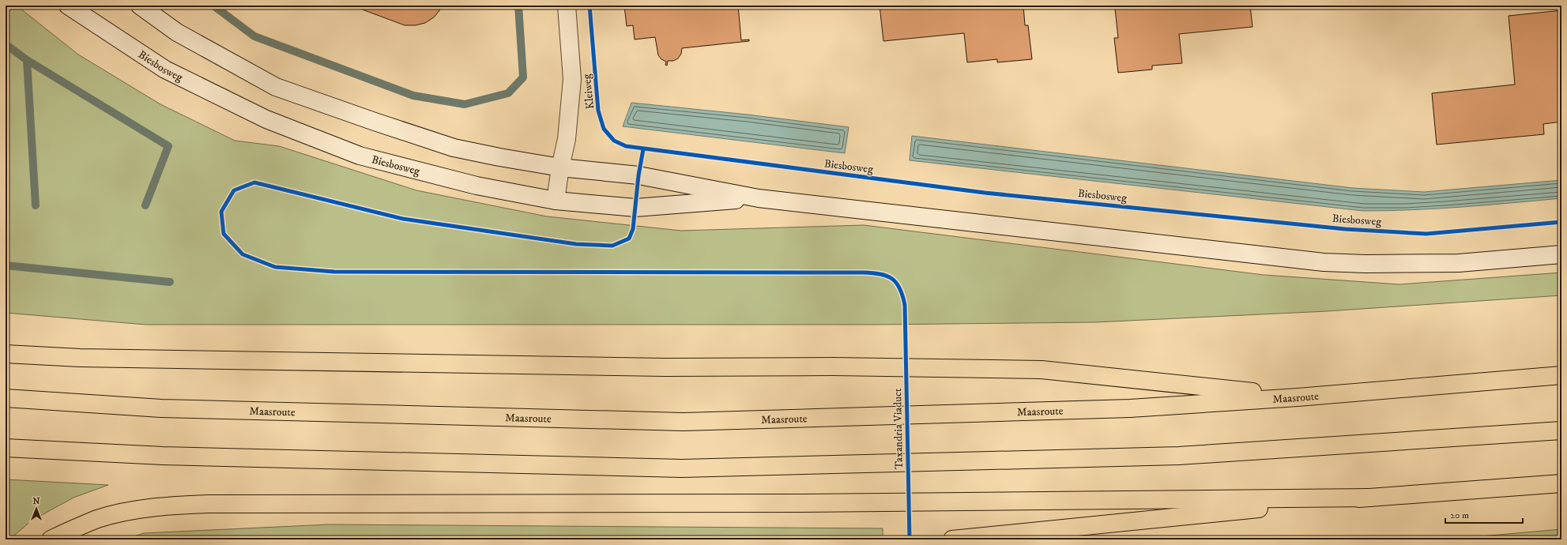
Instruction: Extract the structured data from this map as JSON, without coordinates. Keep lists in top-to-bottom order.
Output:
{
  "streets": {
    "highway": ["Maasroute"],
    "main road": ["Biesbosweg", "Kleiweg"],
    "cycle path": ["Taxandria Viaduct"]
  },
  "crossings": [
    ["Biesbosweg", "Kleiweg"]
  ],
  "scale_bar": "20 m",
  "north": "top"
}
